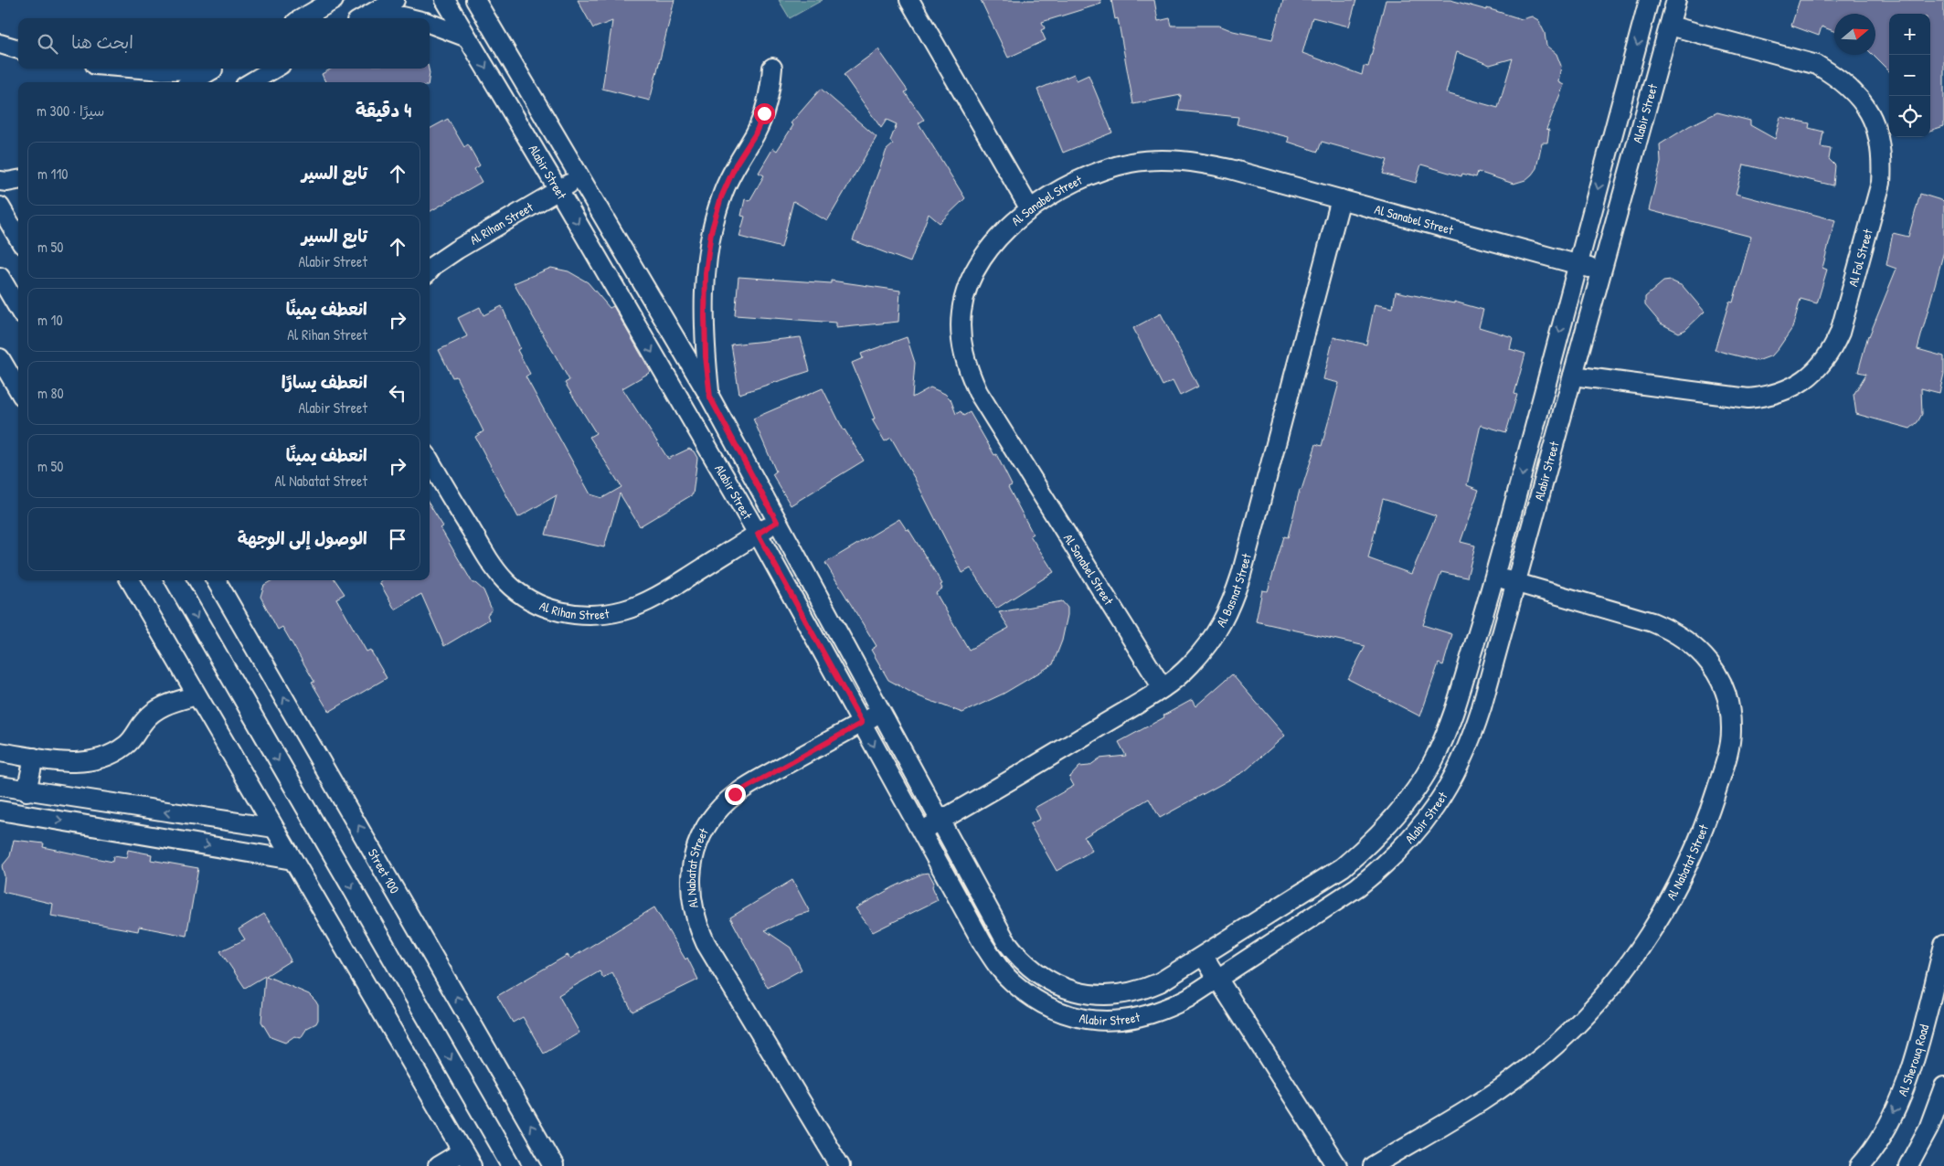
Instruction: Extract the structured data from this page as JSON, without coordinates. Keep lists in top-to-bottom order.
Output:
{
  "streets": {
    "street": [
      "Alabir Street",
      "Al Sanabel Street",
      "Al Rihan Street",
      "Al Fol Street",
      "Al Basnat Street",
      "Al Nabatat Street",
      "Street 100",
      "Al Sherouq Road"
    ]
  },
  "crossings": [
    ["Alabir Street", "Al Sanabel Street"],
    ["Alabir Street", "Al Rihan Street"],
    ["Alabir Street", "Al Fol Street"],
    ["Alabir Street", "Al Basnat Street"],
    ["Alabir Street", "Al Nabatat Street"],
    ["Al Sanabel Street", "Al Basnat Street"]
  ],
  "north": "right",
  "page": {
    "map_buttons": ["+", "−"],
    "search": "ابحث هنا",
    "heading": ["4 دقيقة", "سيرًا · 300 m"],
    "list": [
      ["تابع السير", "110 m"],
      ["تابع السير", "Alabir Street", "50 m"],
      ["انعطف يمينًا", "Al Rihan Street", "10 m"],
      ["انعطف يسارًا", "Alabir Street", "80 m"],
      ["انعطف يمينًا", "Al Nabatat Street", "50 m"],
      "الوصول إلى الوجهة"
    ]
  }
}
